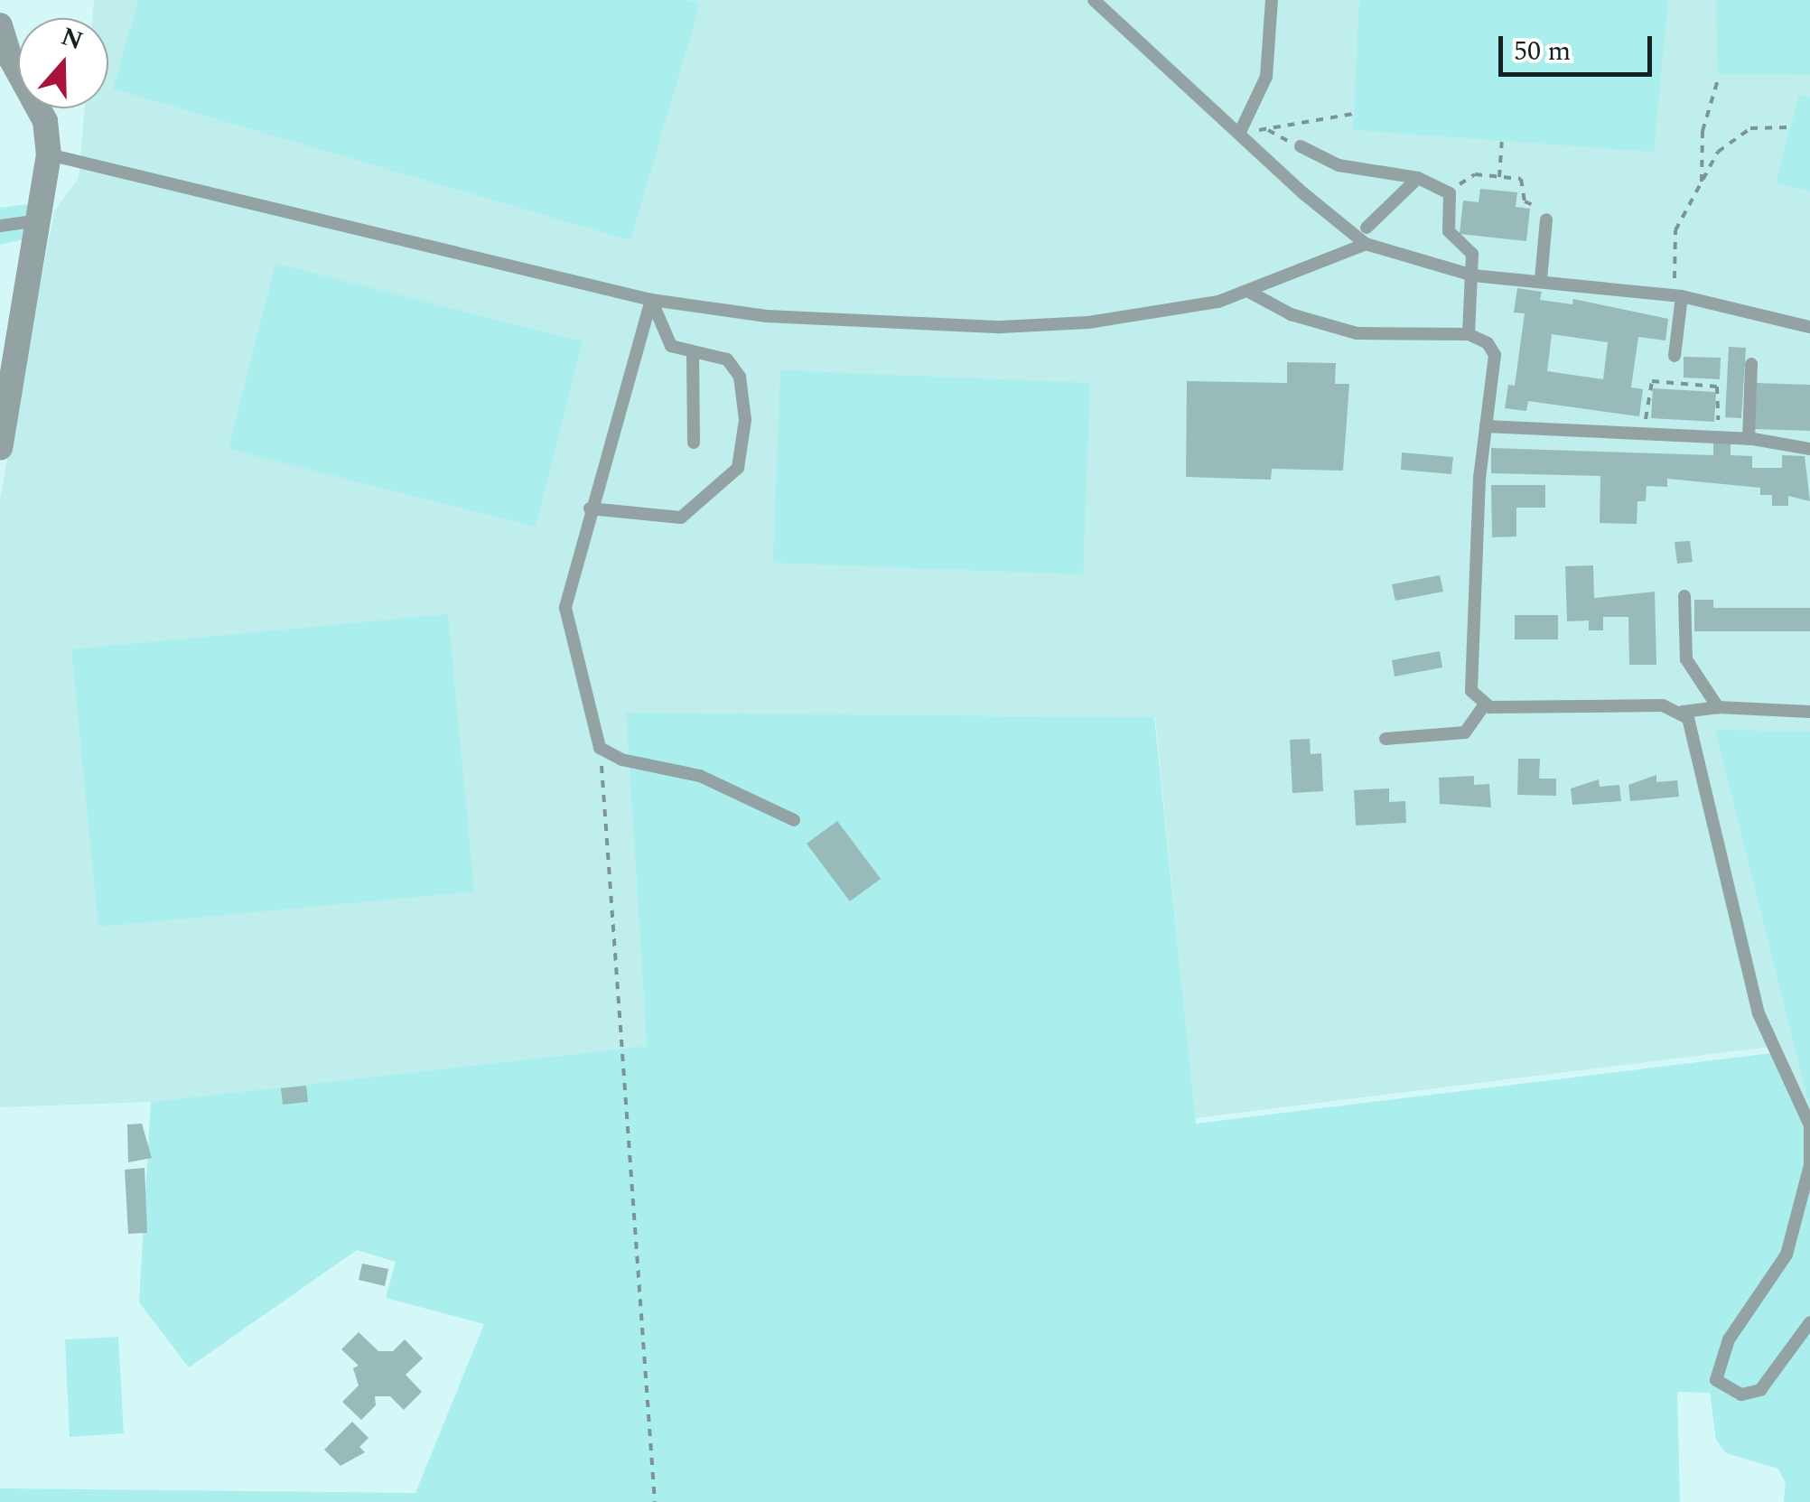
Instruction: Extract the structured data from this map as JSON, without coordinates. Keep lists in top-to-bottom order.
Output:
{
  "scale_bar": "50 m",
  "north": "top"
}
